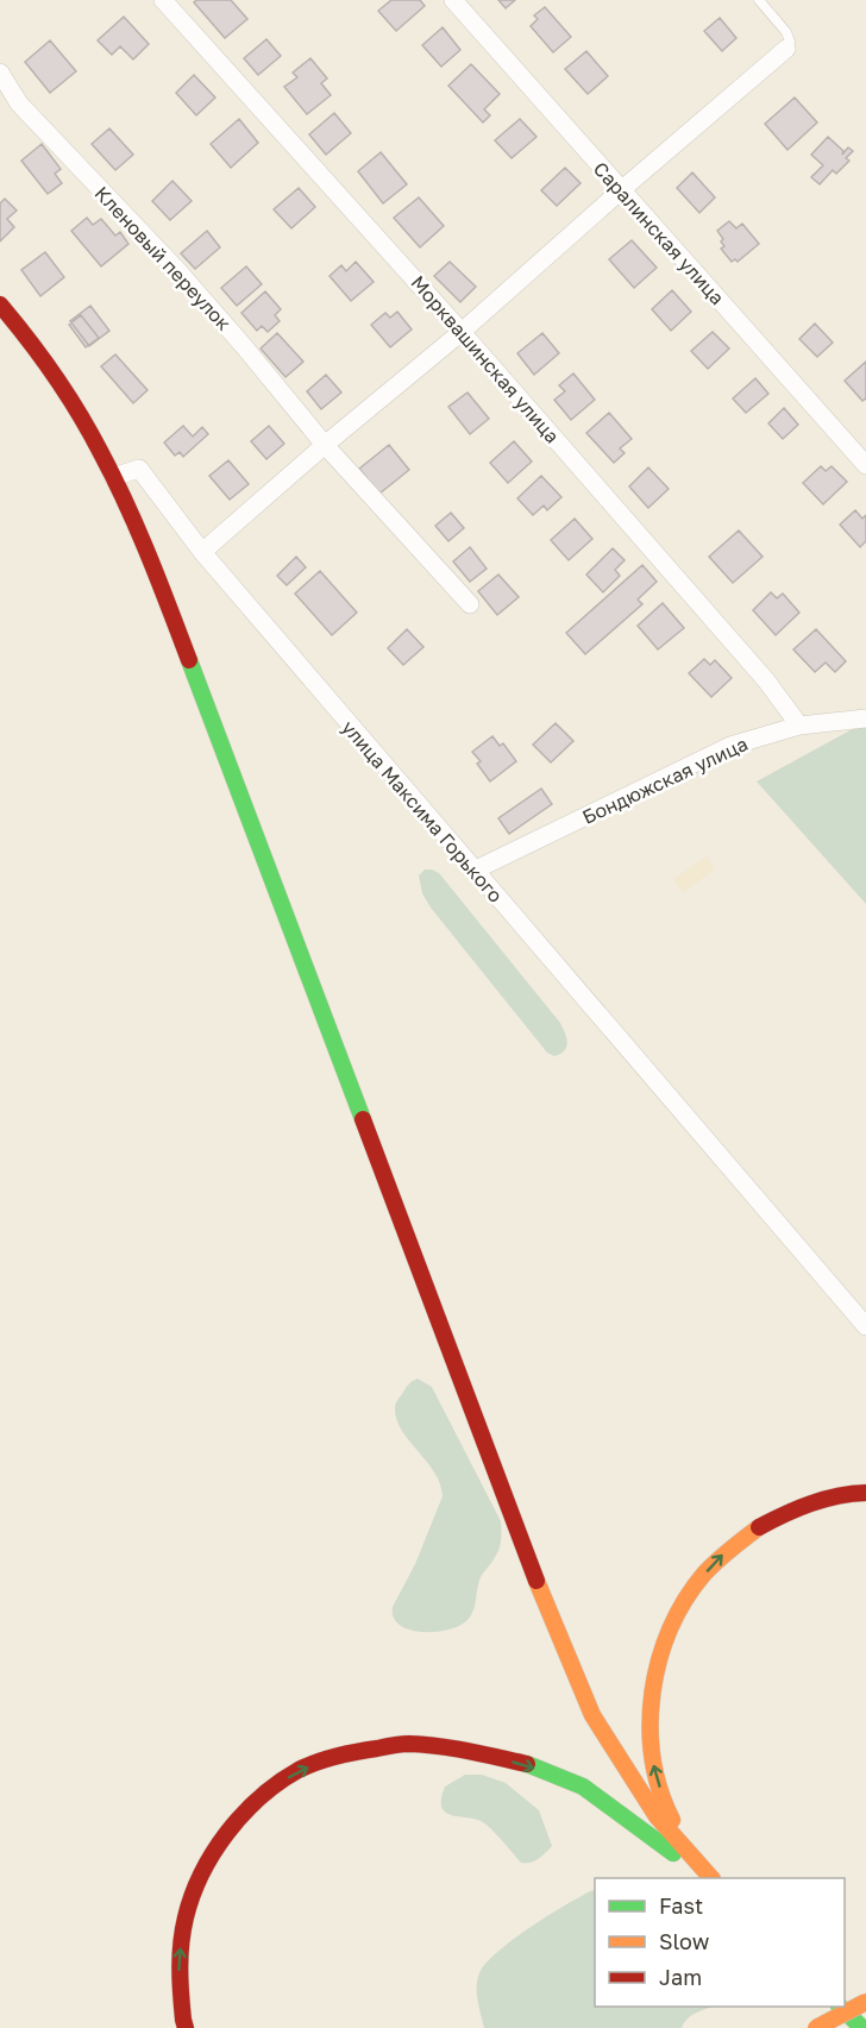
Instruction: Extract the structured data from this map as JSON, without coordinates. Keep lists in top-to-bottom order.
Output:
{
  "streets": {
    "street": [
      "Саралинская улица",
      "Кленовый переулок",
      "Морквашинская улица",
      "Бондюжская улица",
      "улица Максима Горького"
    ]
  },
  "crossings": [
    ["Морквашинская улица", "Бондюжская улица"],
    ["Бондюжская улица", "улица Максима Горького"]
  ],
  "legend": ["Fast", "Slow", "Jam"]
}
